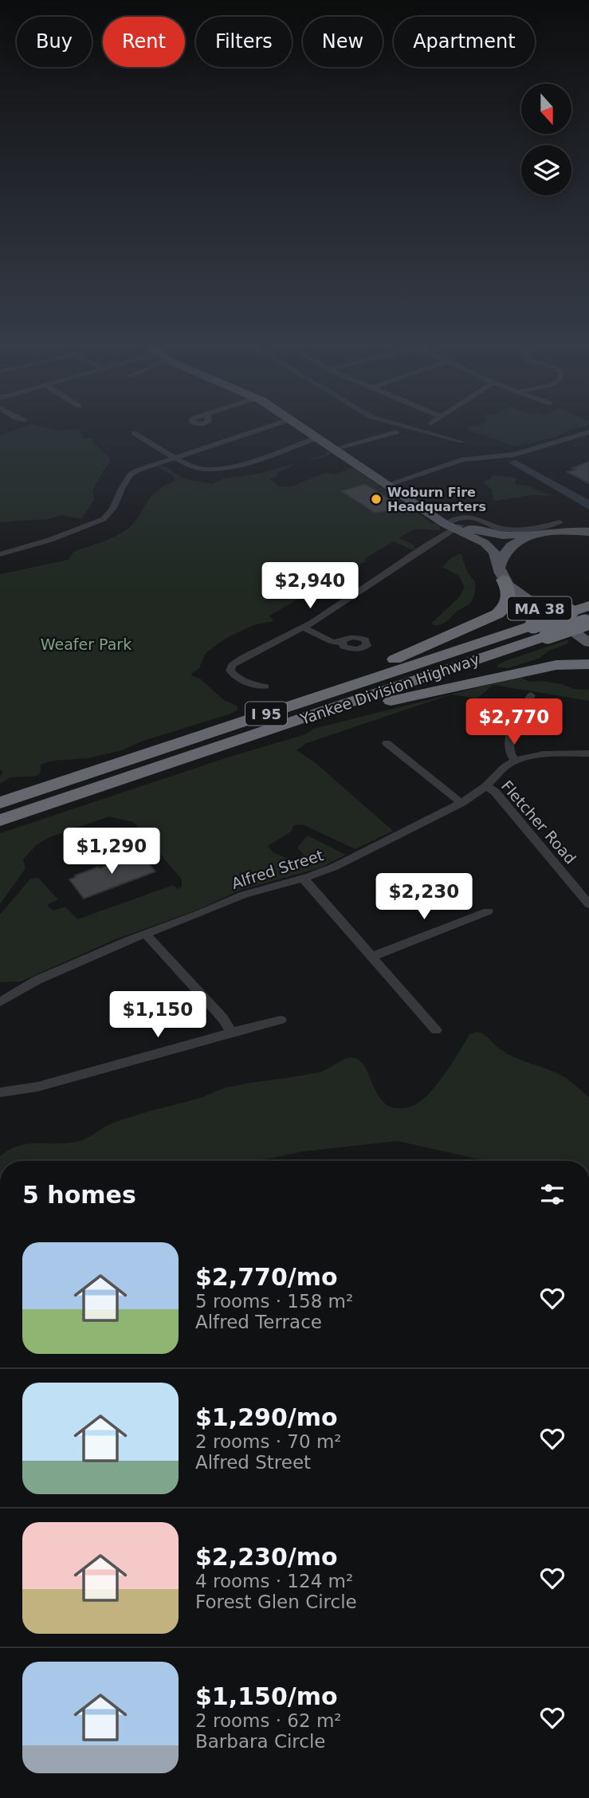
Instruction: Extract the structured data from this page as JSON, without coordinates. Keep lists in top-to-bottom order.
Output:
{
  "streets": {
    "highway": ["Yankee Division Highway", "I 95"],
    "main road": ["MA 38"],
    "street": ["Fletcher Road", "Alfred Street"]
  },
  "crossings": [
    ["Fletcher Road", "Alfred Street"]
  ],
  "parks": ["Weafer Park"],
  "places": ["Woburn Fire Headquarters"],
  "north": "bottom",
  "page": {
    "chip": [
      "Buy",
      "Rent",
      "Filters",
      "New",
      "Apartment"
    ],
    "price": [
      "$2,940",
      "$2,770",
      "$1,290",
      "$2,230",
      "$1,150"
    ],
    "heading": "5 homes",
    "list": [
      {
        "name": "$2,770/mo",
        "note": "5 rooms · 158 m² · Alfred Terrace"
      },
      {
        "name": "$1,290/mo",
        "note": "2 rooms · 70 m² · Alfred Street"
      },
      {
        "name": "$2,230/mo",
        "note": "4 rooms · 124 m² · Forest Glen Circle"
      },
      {
        "name": "$1,150/mo",
        "note": "2 rooms · 62 m² · Barbara Circle"
      }
    ]
  }
}
